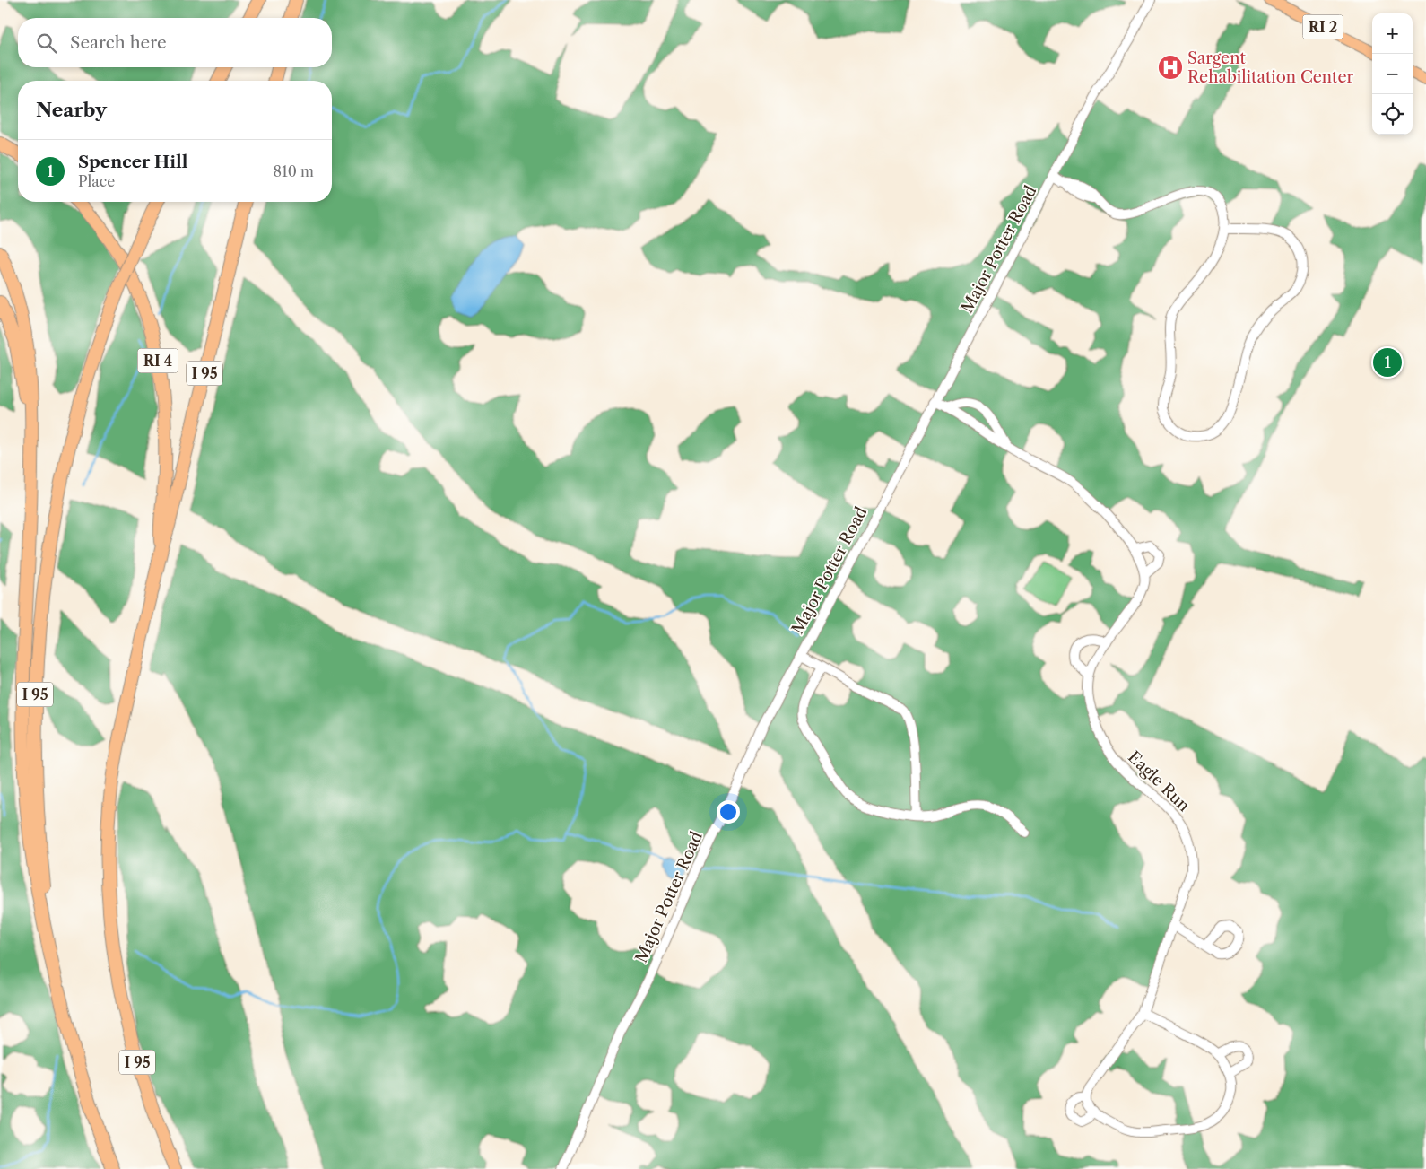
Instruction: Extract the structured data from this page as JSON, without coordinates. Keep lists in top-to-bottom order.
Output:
{
  "streets": {
    "highway": ["RI 4", "I 95"],
    "main road": ["RI 2"],
    "street": ["Major Potter Road", "Eagle Run"]
  },
  "crossings": [
    ["RI 4", "I 95"]
  ],
  "places": {
    "hospital": ["Sargent Rehabilitation Center"]
  },
  "page": {
    "map_buttons": ["+", "−"],
    "search": "Search here",
    "heading": "Nearby",
    "list": [
      {
        "mark": "1",
        "name": "Spencer Hill",
        "note": "Place",
        "value": "810 m"
      }
    ],
    "pins": "1"
  }
}
